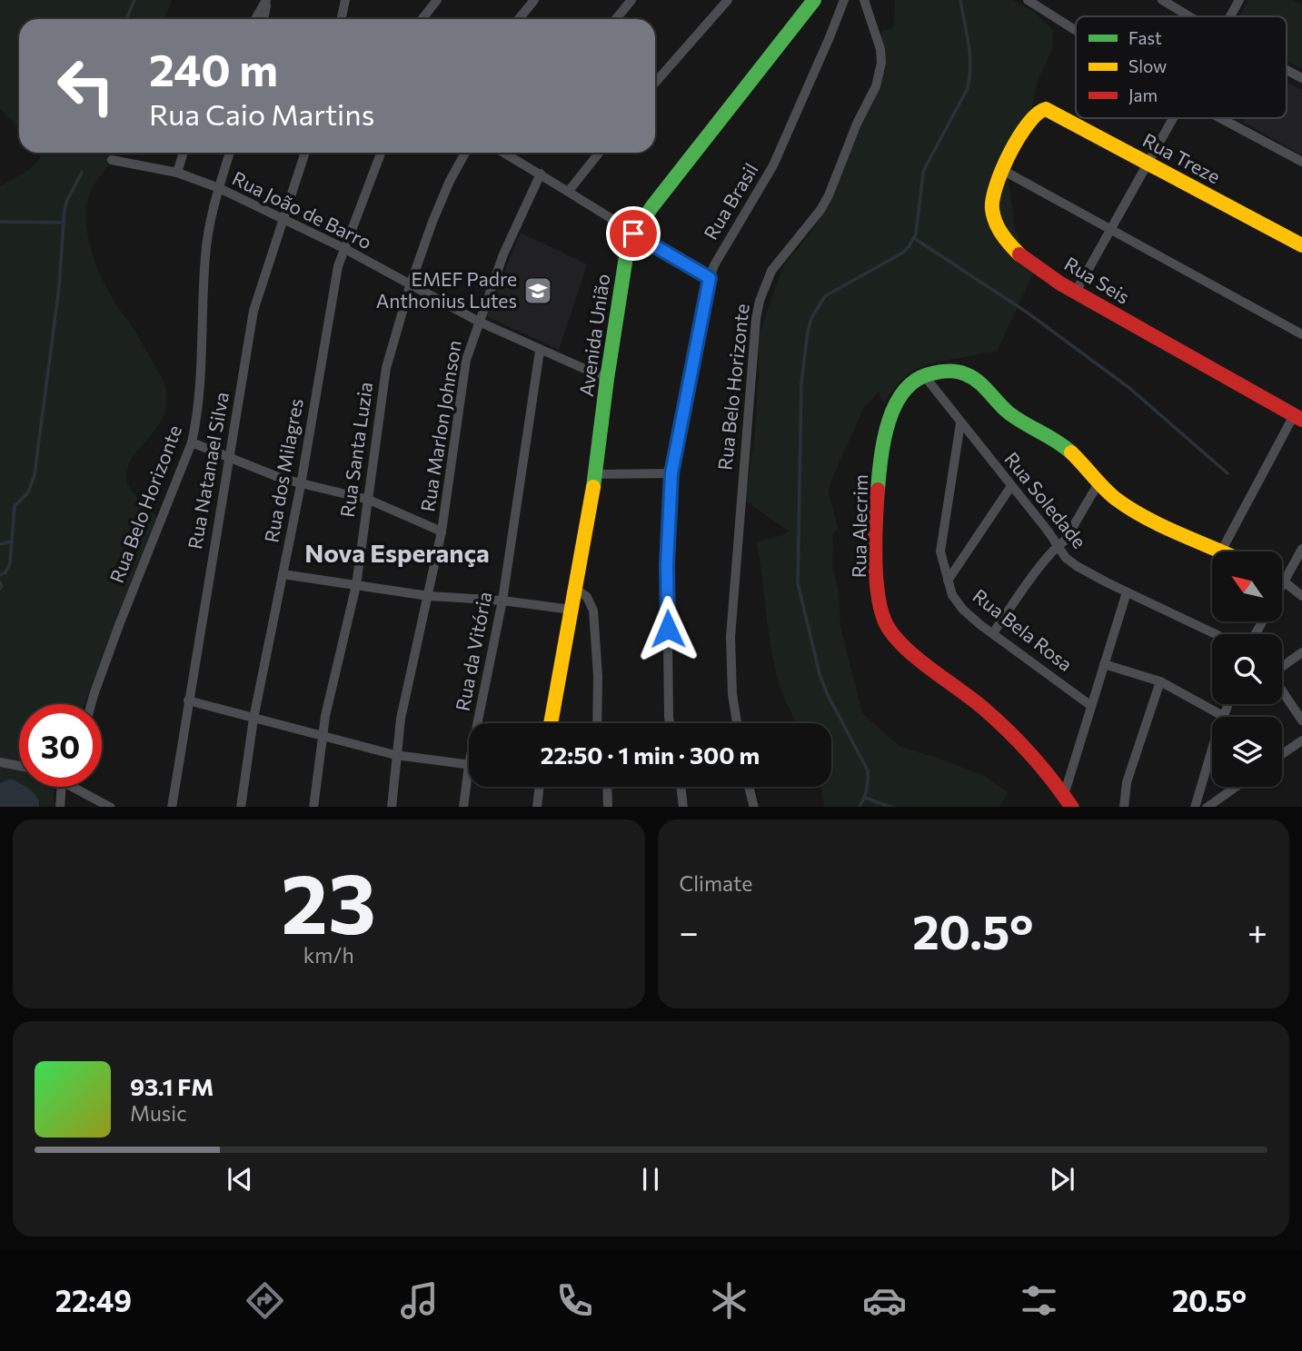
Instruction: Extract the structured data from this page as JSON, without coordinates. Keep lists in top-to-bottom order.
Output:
{
  "streets": {
    "street": [
      "Rua Treze",
      "Rua Brasil",
      "Rua João de Barro",
      "Rua Seis",
      "Avenida União",
      "Rua Belo Horizonte",
      "Rua Marlon Johnson",
      "Rua Santa Luzia",
      "Rua Natanael Silva",
      "Rua dos Milagres",
      "Rua Soledade",
      "Rua Alecrim",
      "Rua Bela Rosa",
      "Rua da Vitória"
    ]
  },
  "crossings": [
    ["Rua Treze", "Rua Seis"],
    ["Rua João de Barro", "Avenida União"],
    ["Rua João de Barro", "Rua Belo Horizonte"],
    ["Rua João de Barro", "Rua Marlon Johnson"],
    ["Rua João de Barro", "Rua Santa Luzia"],
    ["Rua João de Barro", "Rua Natanael Silva"],
    ["Rua João de Barro", "Rua dos Milagres"],
    ["Rua João de Barro", "Rua da Vitória"],
    ["Rua Soledade", "Rua Alecrim"],
    ["Rua Soledade", "Rua Bela Rosa"]
  ],
  "districts": ["Nova Esperança"],
  "places": {
    "school or university": ["EMEF Padre Anthonius Lutes"]
  },
  "legend": ["Fast", "Slow", "Jam"],
  "north": "top left",
  "page": {
    "turn": ["240 m", "Rua Caio Martins"],
    "limit": "30",
    "trip": "22:50 · 1 min · 300 m",
    "tile": [
      ["23", "km/h"],
      "Climate"
    ],
    "heat": ["−", "20.5°", "+"],
    "song": ["93.1 FM", "Music"],
    "tabs": ["22:49", "20.5°"]
  }
}
